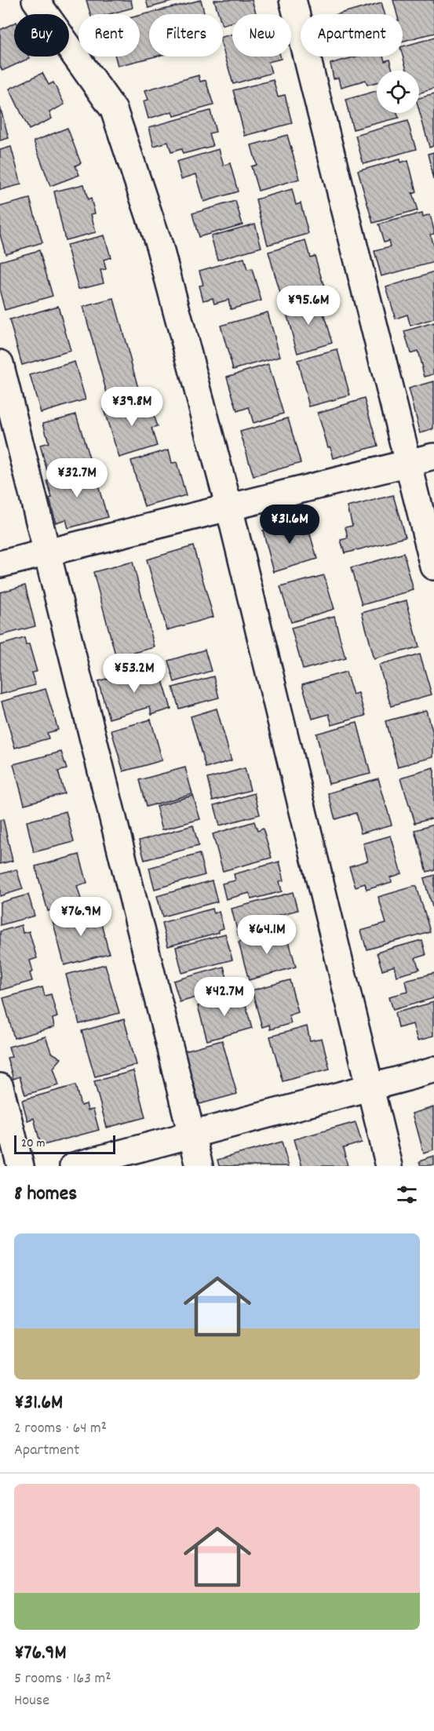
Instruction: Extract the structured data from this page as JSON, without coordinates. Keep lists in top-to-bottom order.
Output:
{
  "scale_bar": "20 m",
  "page": {
    "chip": [
      "Buy",
      "Rent",
      "Filters",
      "New",
      "Apartment"
    ],
    "price": [
      "¥95.6M",
      "¥39.8M",
      "¥32.7M",
      "¥31.6M",
      "¥53.2M",
      "¥76.9M",
      "¥64.1M",
      "¥42.7M"
    ],
    "scale": "20 m",
    "heading": "8 homes",
    "list": [
      {
        "name": "¥31.6M",
        "note": "2 rooms · 64 m² · Apartment"
      },
      {
        "name": "¥76.9M",
        "note": "5 rooms · 163 m² · House"
      }
    ]
  }
}
